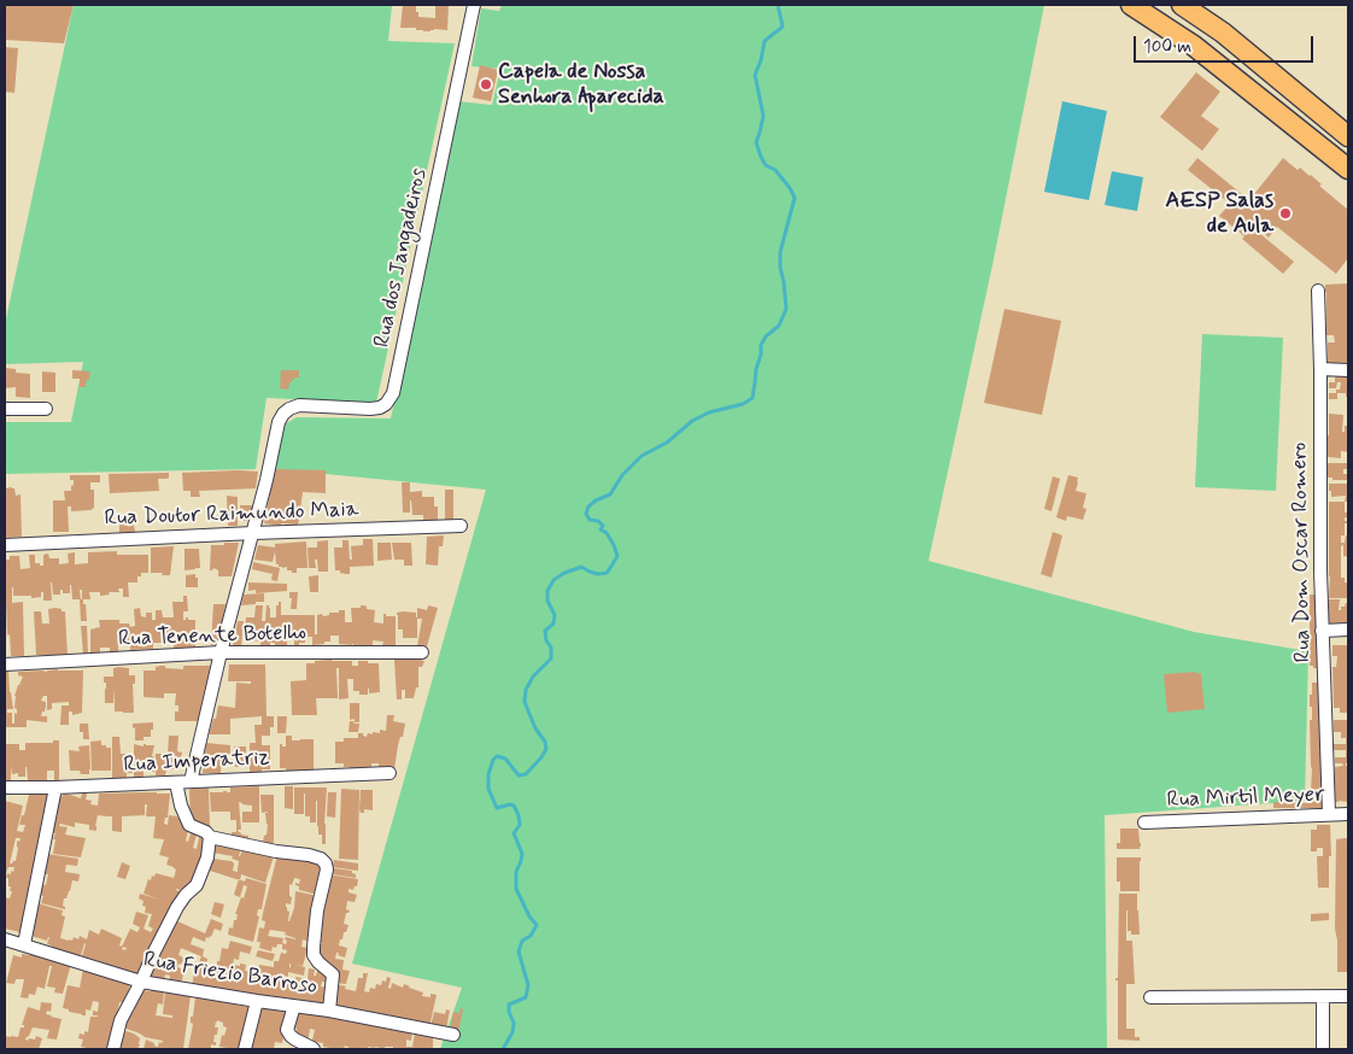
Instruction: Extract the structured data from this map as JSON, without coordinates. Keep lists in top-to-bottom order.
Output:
{
  "streets": {
    "street": [
      "Rua dos Jangadeiros",
      "Rua Doutor Raimundo Maia",
      "Rua Dom Oscar Romero",
      "Rua Tenente Botelho",
      "Rua Imperatriz",
      "Rua Mirtil Meyer",
      "Rua Friezio Barroso"
    ]
  },
  "crossings": [
    ["Rua dos Jangadeiros", "Rua Doutor Raimundo Maia"],
    ["Rua Dom Oscar Romero", "Rua Mirtil Meyer"]
  ],
  "places": ["Capela de Nossa Senhora Aparecida", "AESP Salas de Aula"],
  "scale_bar": "100 m"
}
